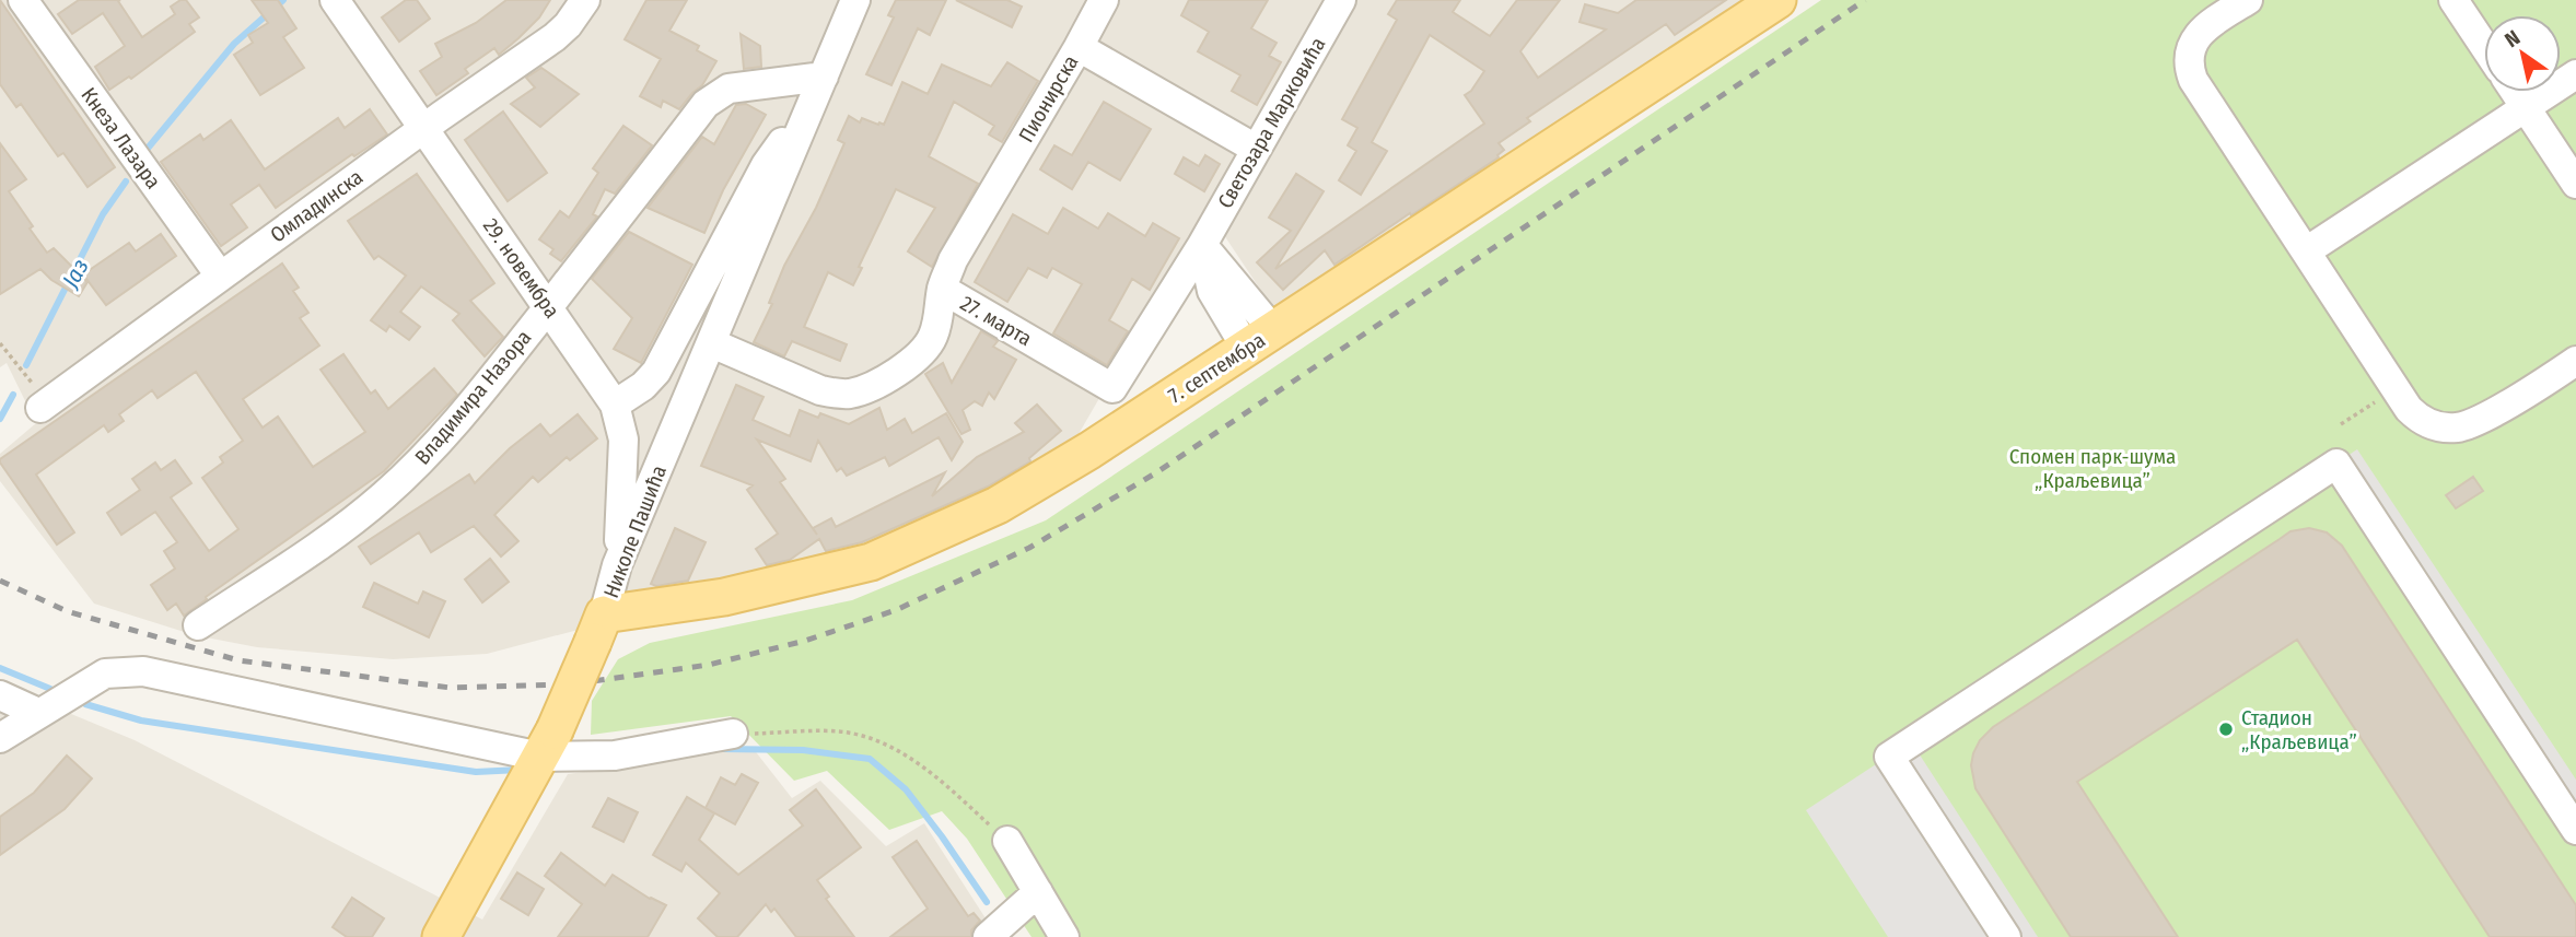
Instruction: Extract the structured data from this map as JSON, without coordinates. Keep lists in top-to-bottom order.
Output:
{
  "streets": {
    "main road": ["7. септембра", "Николе Пашића"],
    "street": [
      "Пионирска",
      "Светозара Марковића",
      "Кнеза Лазара",
      "Омладинска",
      "29. новембра",
      "27. марта",
      "Владимира Назора"
    ]
  },
  "crossings": [
    ["Пионирска", "Светозара Марковића"],
    ["Пионирска", "27. марта"],
    ["Светозара Марковића", "27. марта"],
    ["Кнеза Лазара", "Омладинска"],
    ["Омладинска", "29. новембра"],
    ["29. новембра", "Владимира Назора"],
    ["29. новембра", "Николе Пашића"],
    ["27. марта", "Николе Пашића"],
    ["7. септембра", "Николе Пашића"],
    ["Владимира Назора", "Николе Пашића"]
  ],
  "water": ["Јаз"],
  "parks": ["Спомен парк-шума „Краљевица”"],
  "places": ["Стадион „Краљевица”"],
  "north": "top left"
}
